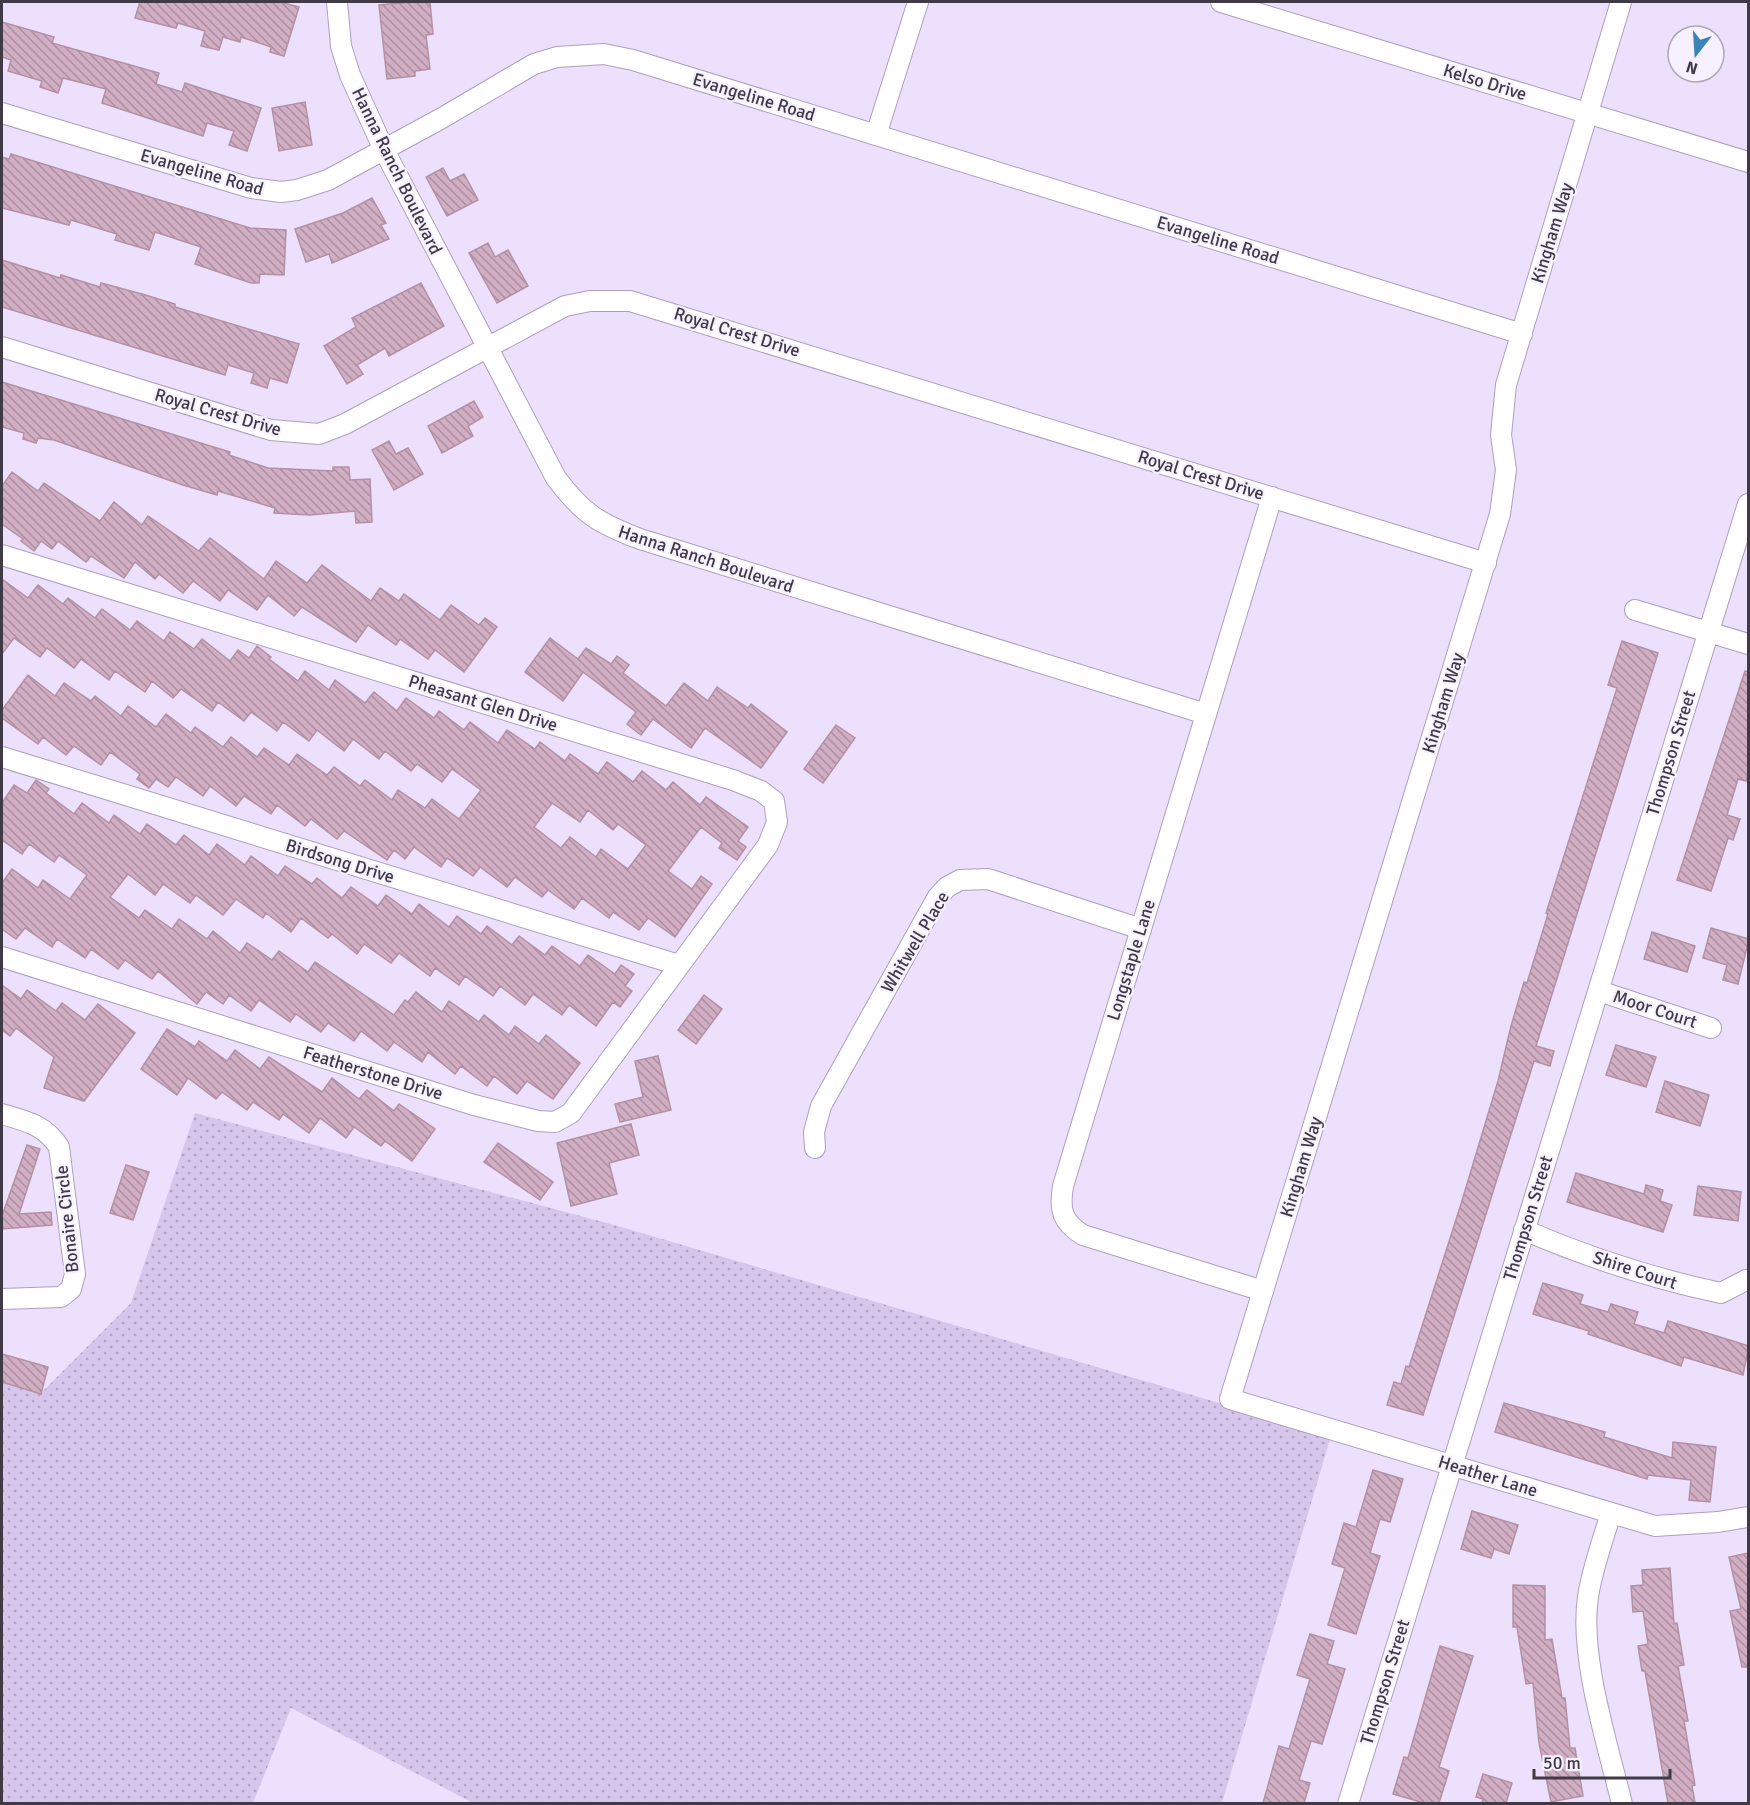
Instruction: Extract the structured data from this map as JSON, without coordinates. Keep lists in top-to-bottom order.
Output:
{
  "streets": {
    "street": [
      "Kelso Drive",
      "Evangeline Road",
      "Hanna Ranch Boulevard",
      "Kingham Way",
      "Royal Crest Drive",
      "Pheasant Glen Drive",
      "Thompson Street",
      "Birdsong Drive",
      "Whitwell Place",
      "Longstaple Lane",
      "Moor Court",
      "Featherstone Drive",
      "Bonaire Circle",
      "Shire Court",
      "Heather Lane"
    ]
  },
  "crossings": [
    ["Kelso Drive", "Kingham Way"],
    ["Evangeline Road", "Hanna Ranch Boulevard"],
    ["Evangeline Road", "Kingham Way"],
    ["Hanna Ranch Boulevard", "Royal Crest Drive"],
    ["Hanna Ranch Boulevard", "Longstaple Lane"],
    ["Kingham Way", "Royal Crest Drive"],
    ["Kingham Way", "Longstaple Lane"],
    ["Kingham Way", "Heather Lane"],
    ["Royal Crest Drive", "Longstaple Lane"],
    ["Pheasant Glen Drive", "Birdsong Drive"],
    ["Pheasant Glen Drive", "Featherstone Drive"],
    ["Thompson Street", "Moor Court"],
    ["Thompson Street", "Shire Court"],
    ["Thompson Street", "Heather Lane"],
    ["Birdsong Drive", "Featherstone Drive"],
    ["Whitwell Place", "Longstaple Lane"]
  ],
  "scale_bar": "50 m",
  "north": "bottom"
}
